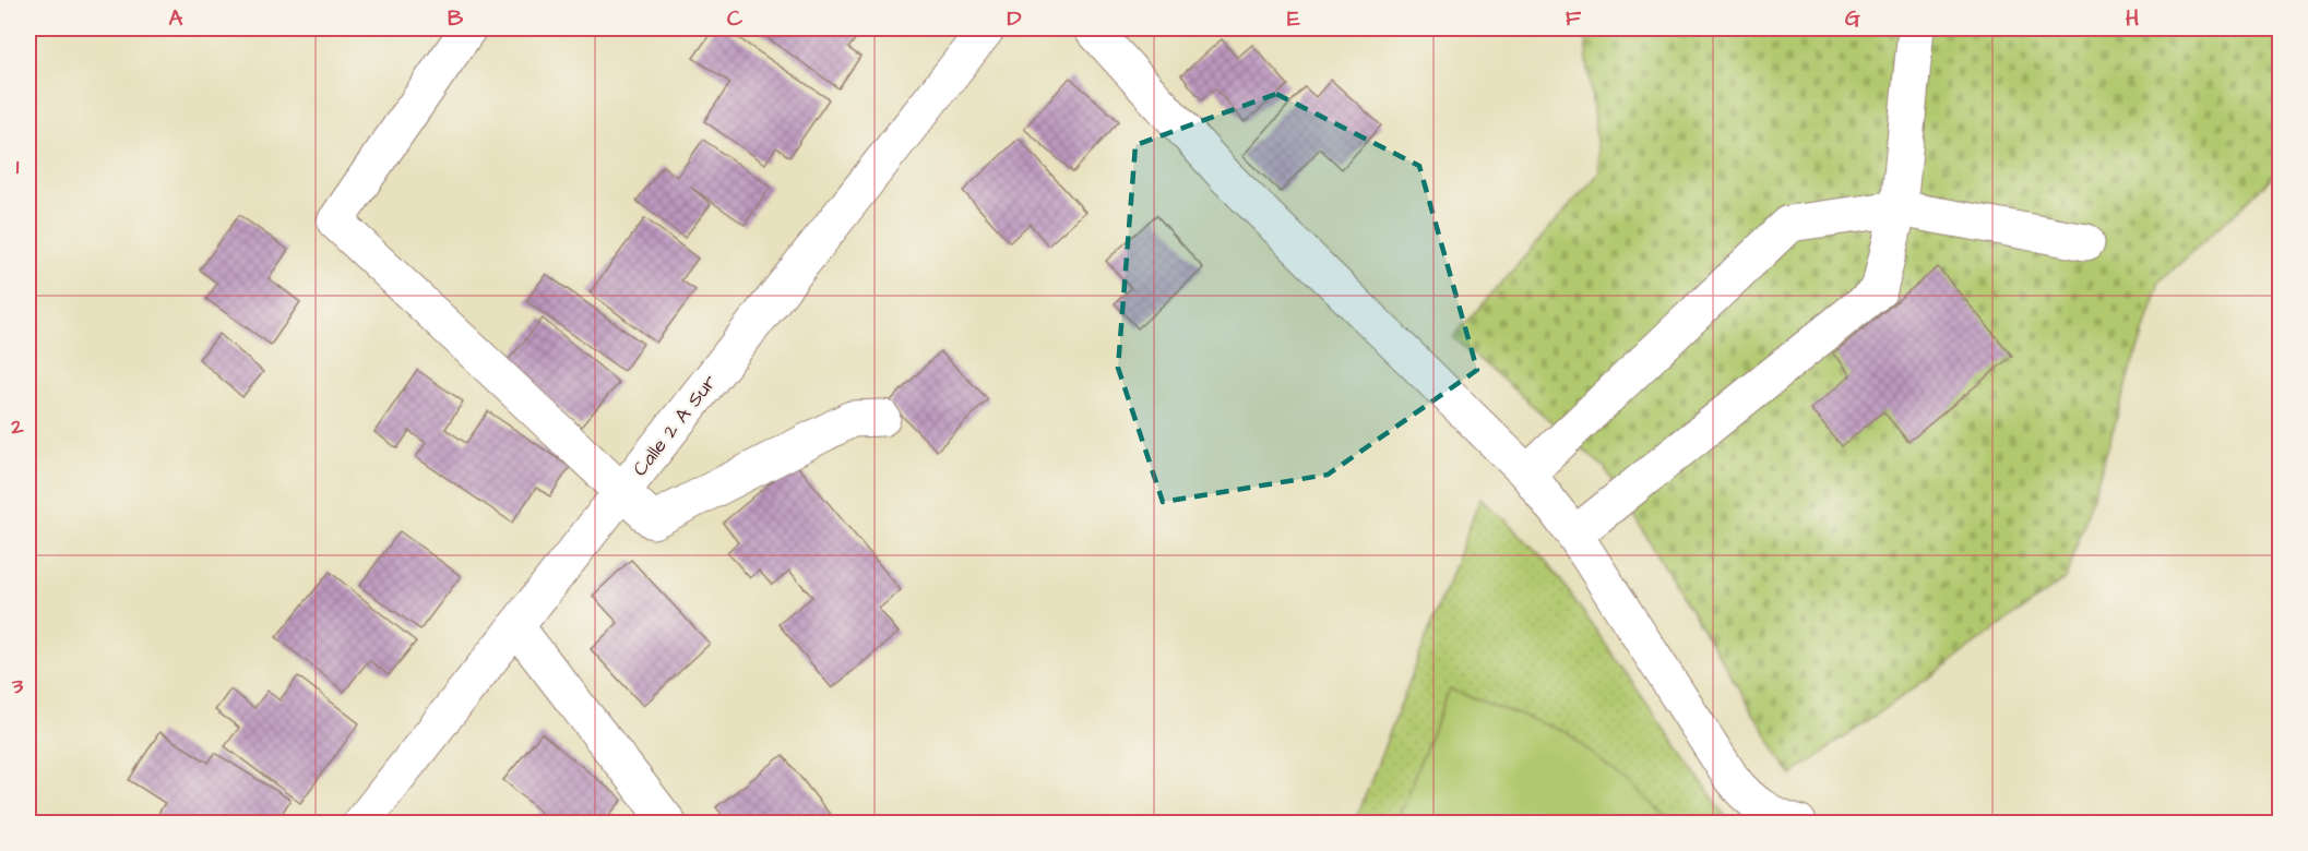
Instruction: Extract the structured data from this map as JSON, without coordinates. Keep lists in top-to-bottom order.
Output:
{
  "streets": {
    "street": ["Calle 2 A Sur"]
  },
  "grid": {
    "columns": [
      "A",
      "B",
      "C",
      "D",
      "E",
      "F",
      "G",
      "H"
    ],
    "rows": ["1", "2", "3"]
  }
}
